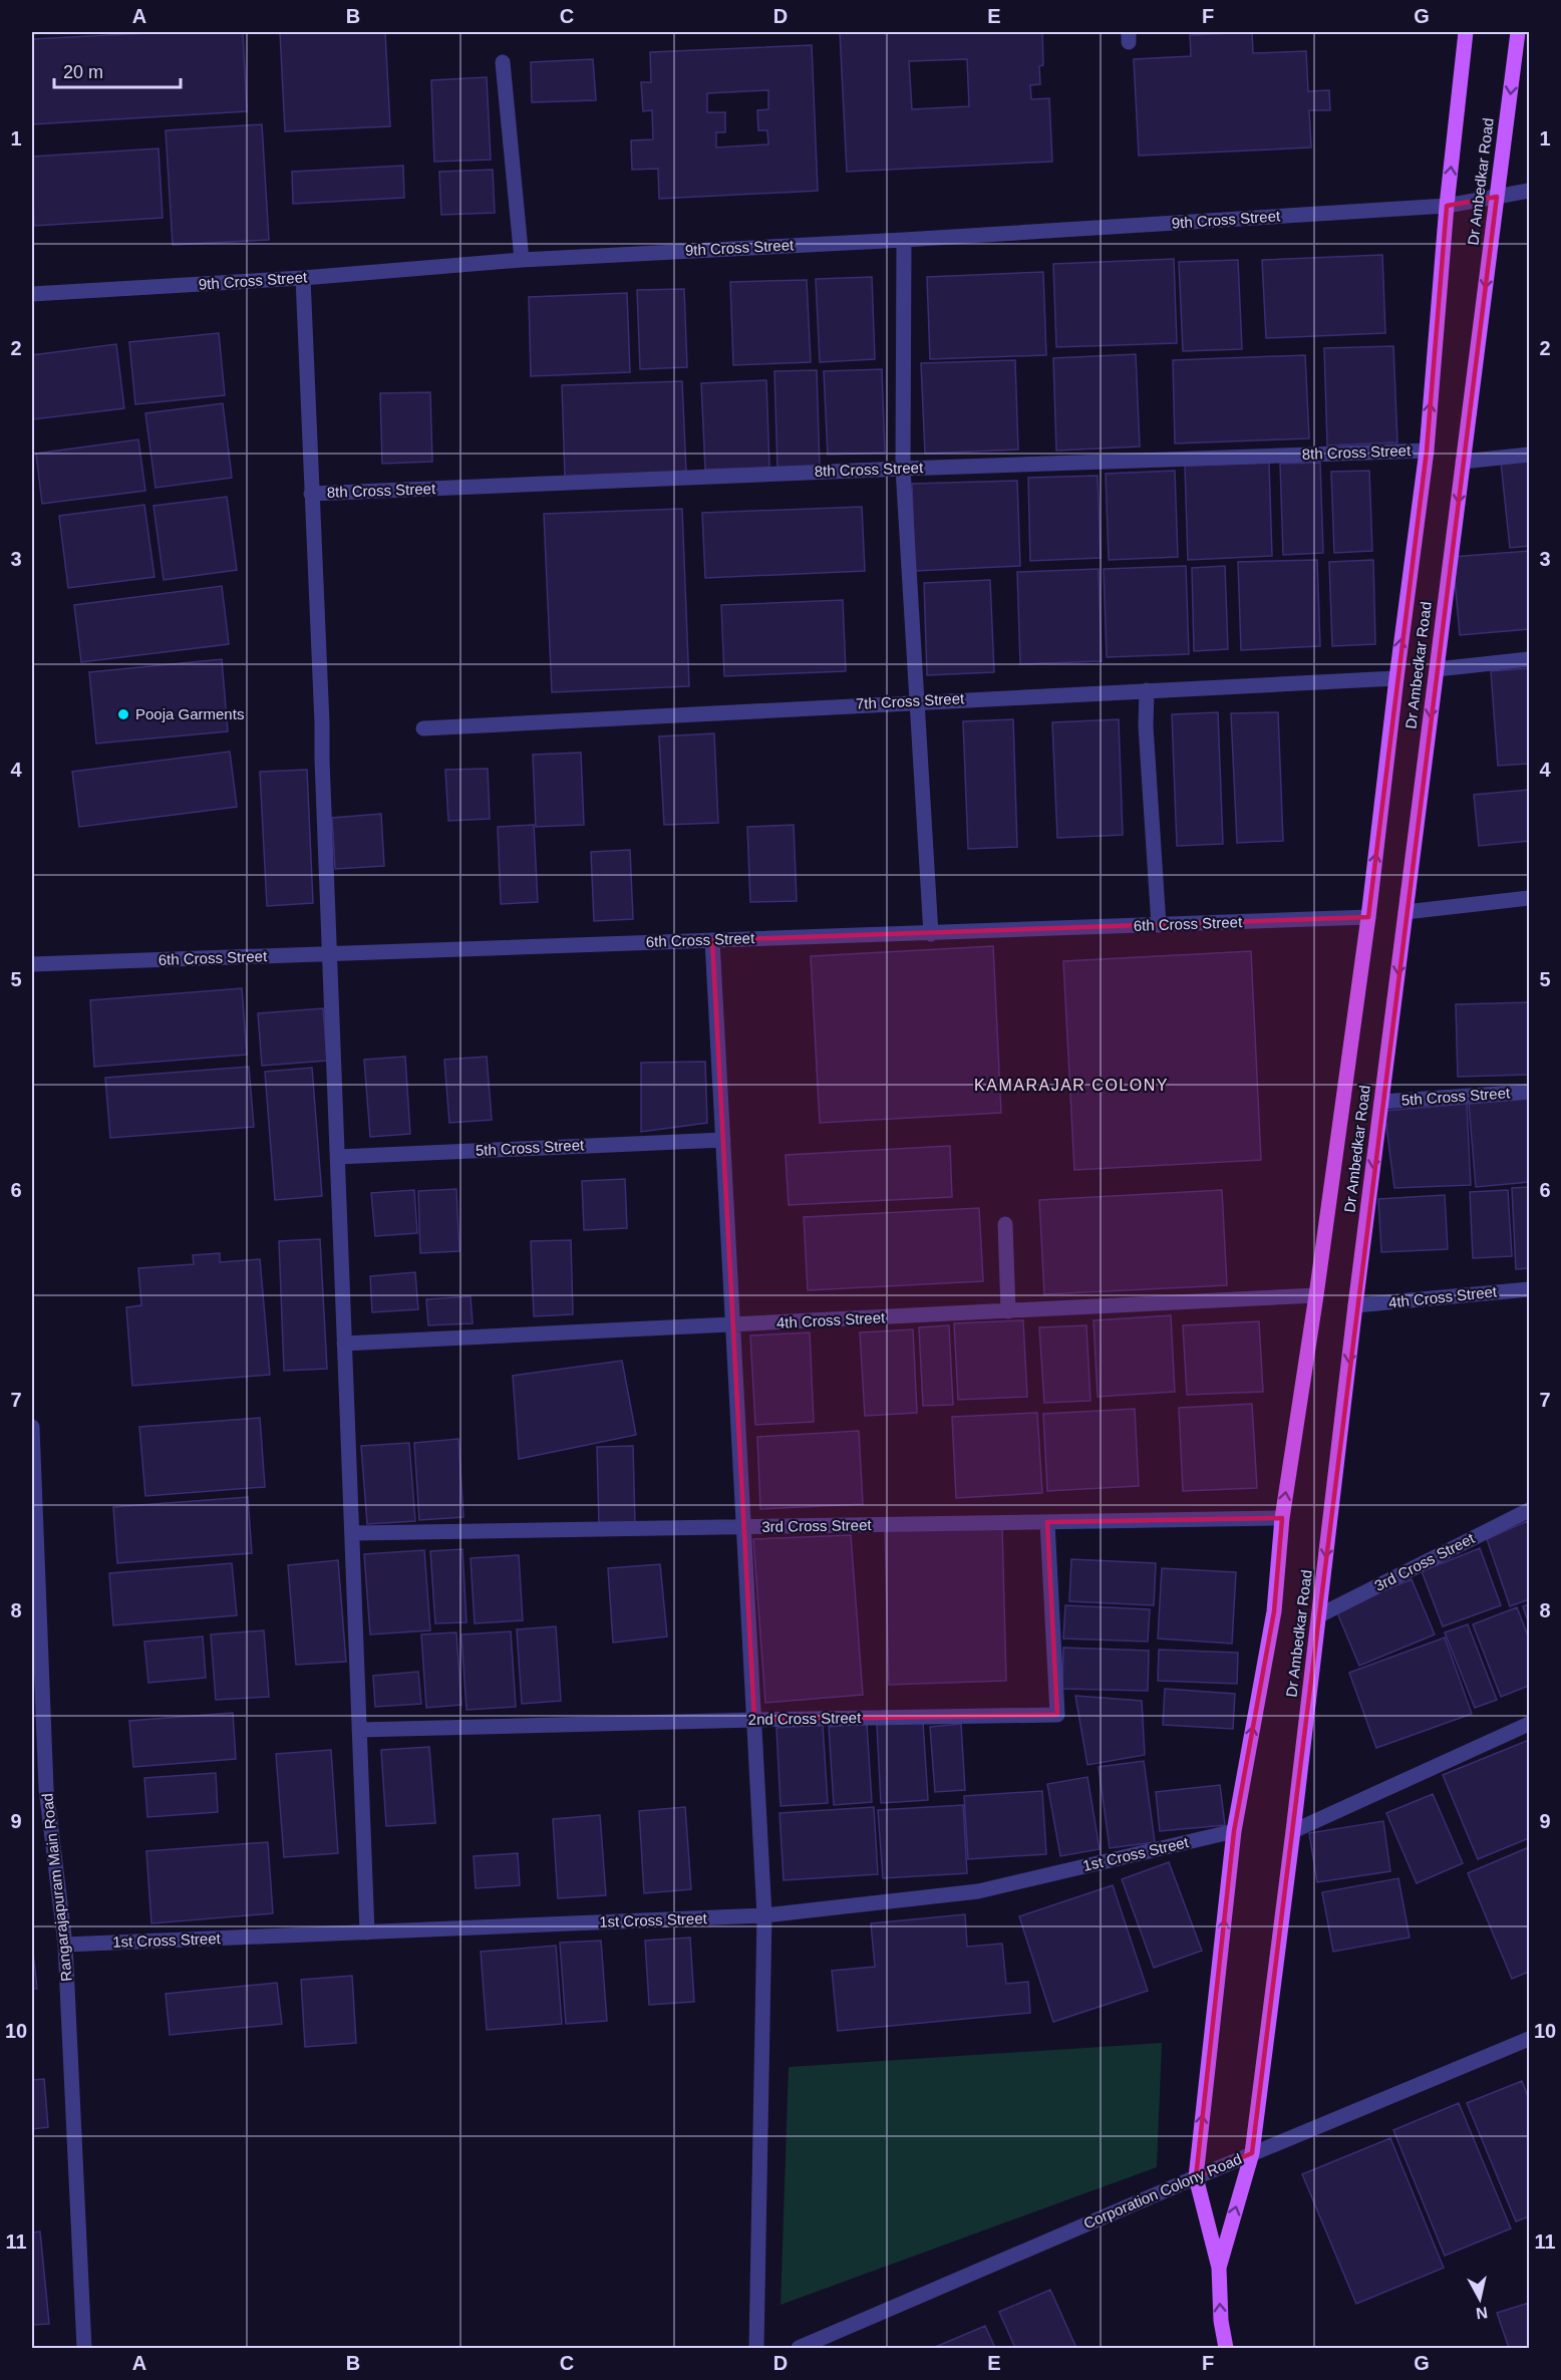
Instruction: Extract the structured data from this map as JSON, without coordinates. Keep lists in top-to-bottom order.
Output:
{
  "streets": {
    "main road": ["Dr Ambedkar Road"],
    "street": [
      "9th Cross Street",
      "8th Cross Street",
      "7th Cross Street",
      "6th Cross Street",
      "5th Cross Street",
      "4th Cross Street",
      "3rd Cross Street",
      "2nd Cross Street",
      "1st Cross Street",
      "Rangarajapuram Main Road",
      "Corporation Colony Road"
    ]
  },
  "crossings": [
    ["Dr Ambedkar Road", "9th Cross Street"],
    ["Dr Ambedkar Road", "8th Cross Street"],
    ["Dr Ambedkar Road", "7th Cross Street"],
    ["Dr Ambedkar Road", "6th Cross Street"],
    ["Dr Ambedkar Road", "5th Cross Street"],
    ["Dr Ambedkar Road", "4th Cross Street"],
    ["Dr Ambedkar Road", "3rd Cross Street"],
    ["Dr Ambedkar Road", "1st Cross Street"],
    ["Dr Ambedkar Road", "Corporation Colony Road"],
    ["3rd Cross Street", "2nd Cross Street"],
    ["1st Cross Street", "Rangarajapuram Main Road"]
  ],
  "districts": ["KAMARAJAR COLONY"],
  "places": ["Pooja Garments"],
  "scale_bar": "20 m",
  "north": "bottom",
  "grid": {
    "columns": [
      "A",
      "B",
      "C",
      "D",
      "E",
      "F",
      "G"
    ],
    "rows": [
      "1",
      "2",
      "3",
      "4",
      "5",
      "6",
      "7",
      "8",
      "9",
      "10",
      "11"
    ]
  }
}
